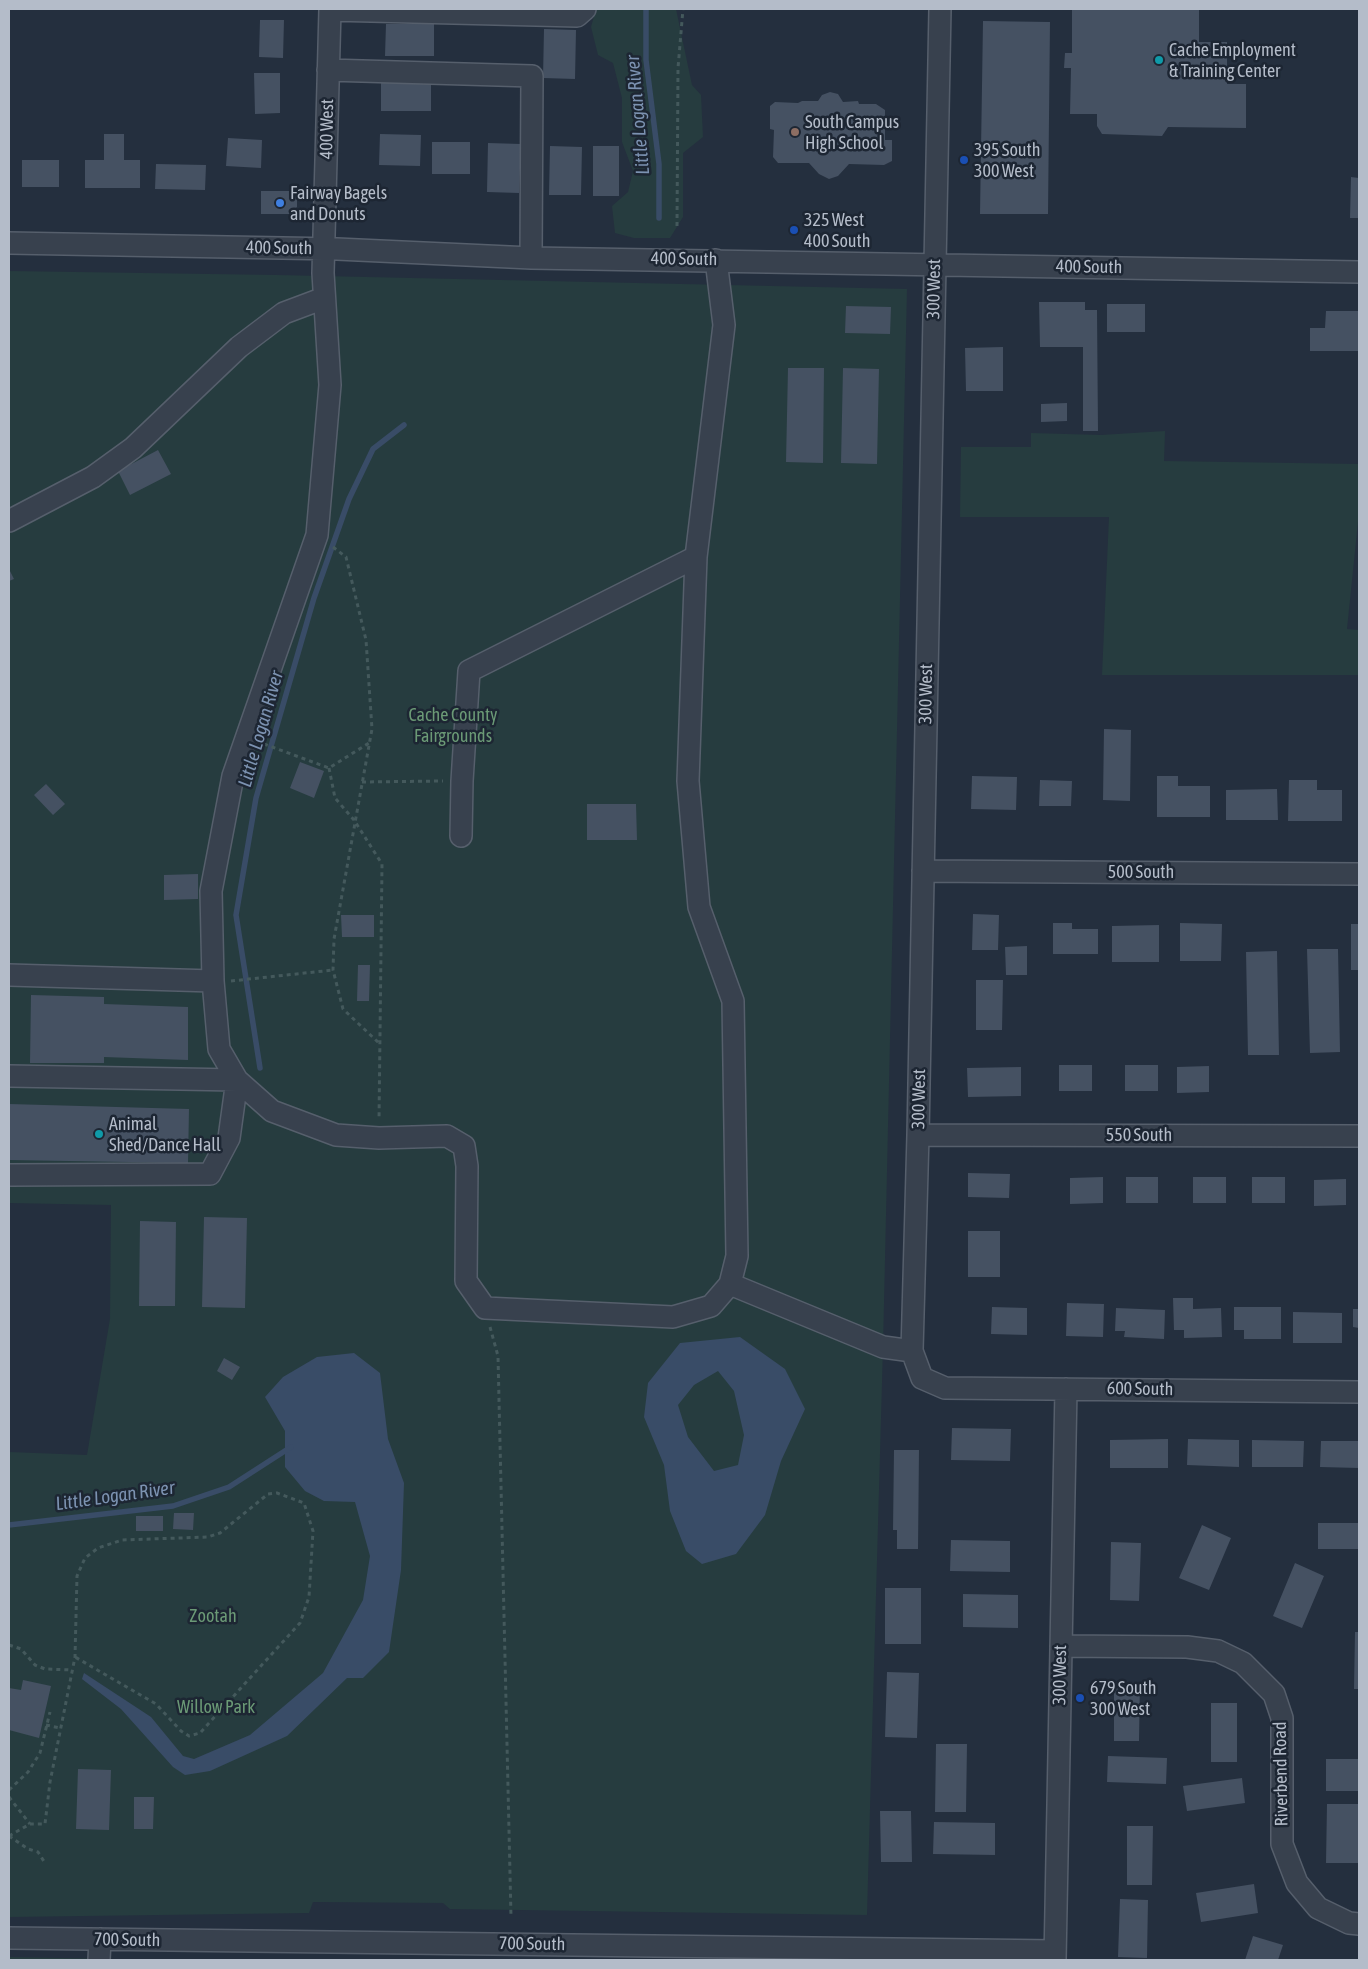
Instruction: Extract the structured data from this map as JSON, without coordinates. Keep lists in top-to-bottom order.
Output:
{
  "streets": {
    "street": [
      "400 West",
      "400 South",
      "300 West",
      "500 South",
      "550 South",
      "600 South",
      "Riverbend Road",
      "700 South"
    ]
  },
  "crossings": [
    ["400 West", "400 South"],
    ["400 South", "300 West"],
    ["300 West", "500 South"],
    ["300 West", "550 South"],
    ["300 West", "600 South"],
    ["300 West", "Riverbend Road"],
    ["300 West", "700 South"]
  ],
  "water": ["Little Logan River"],
  "parks": ["Cache County Fairgrounds", "Zootah", "Willow Park"],
  "places": [
    "Cache Employment & Training Center",
    "South Campus High School",
    "395 South 300 West",
    "Fairway Bagels and Donuts",
    "325 West 400 South",
    "Animal Shed/Dance Hall",
    "679 South 300 West"
  ]
}
